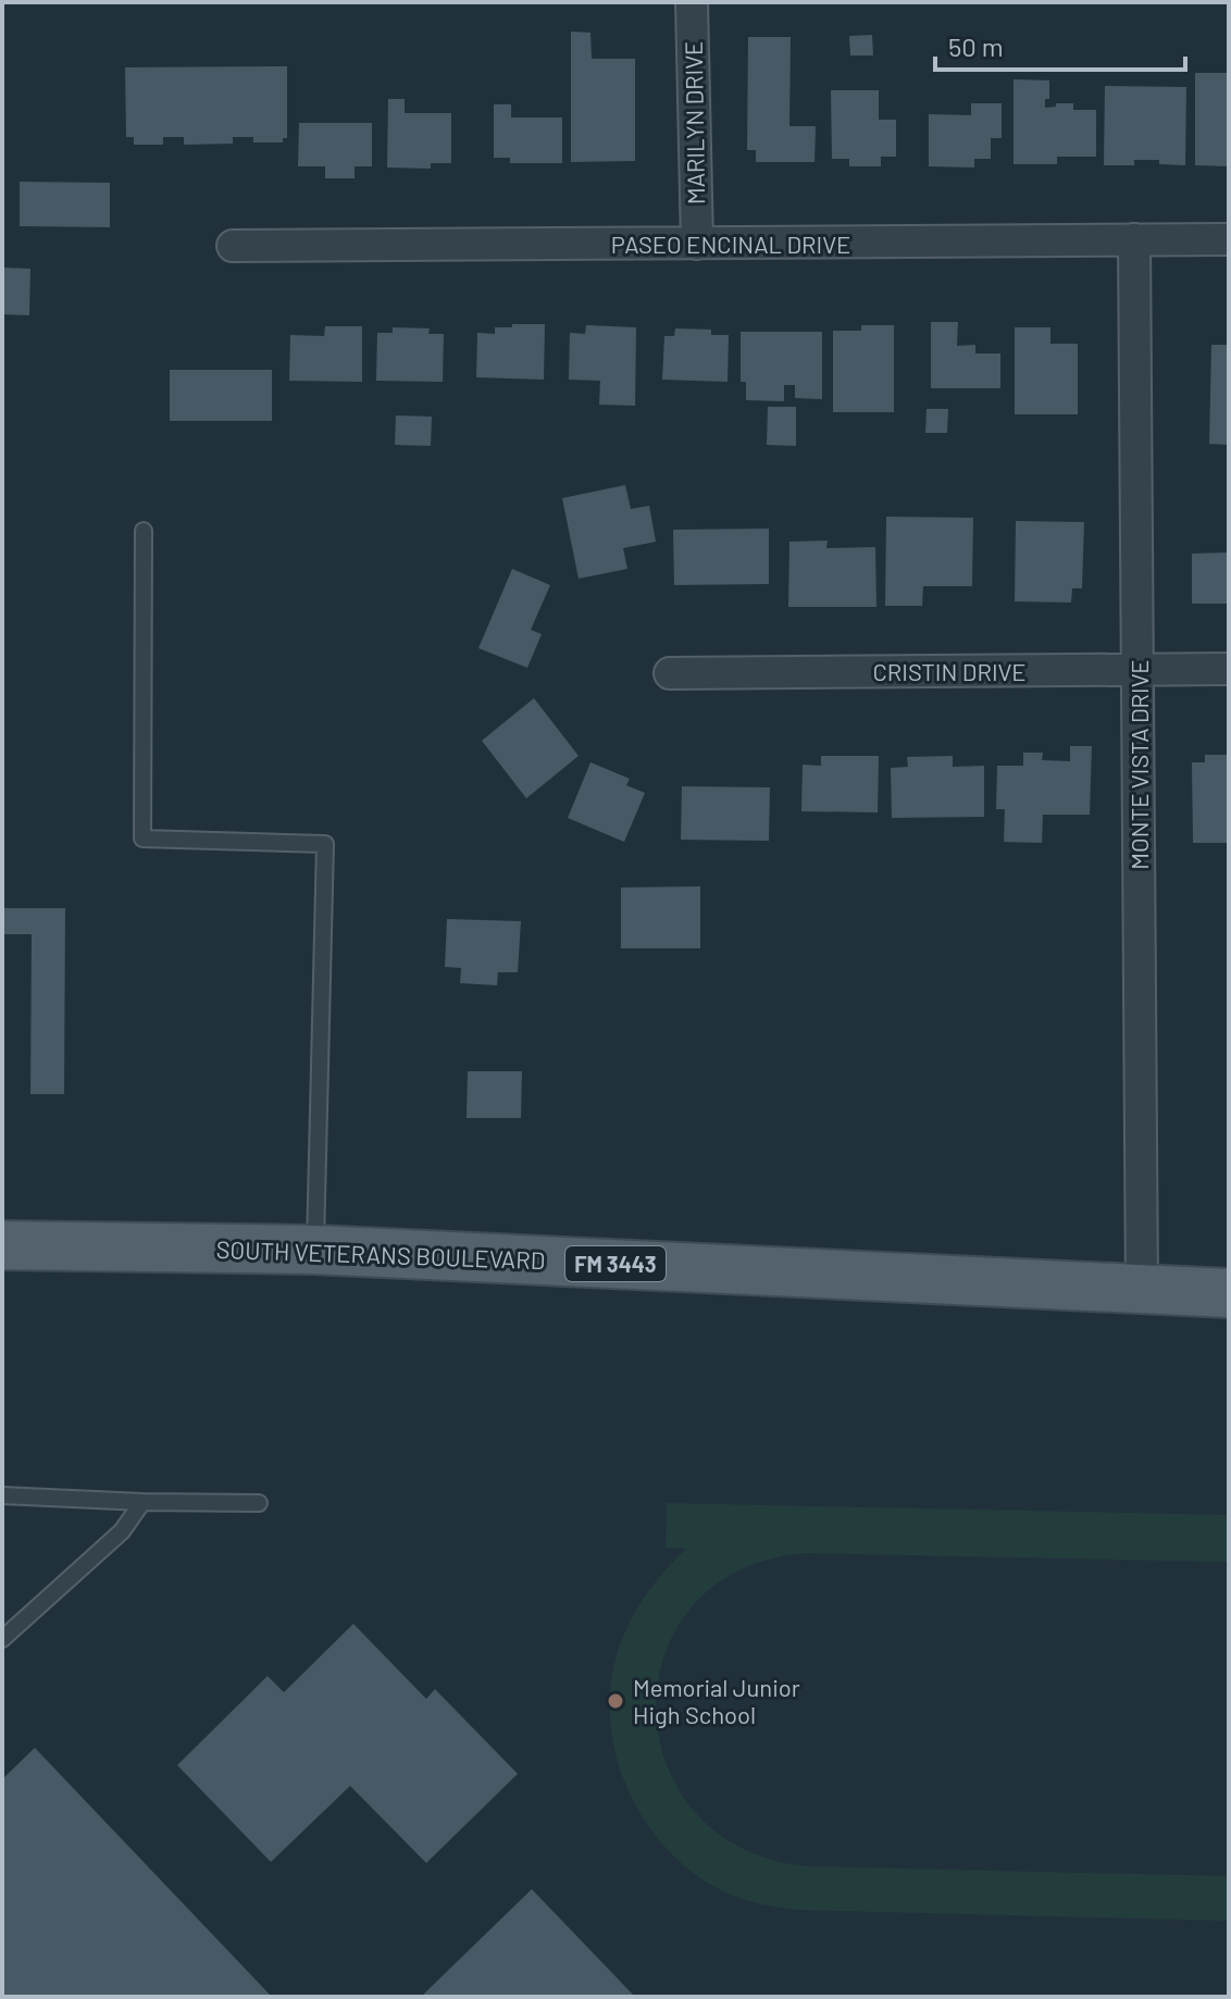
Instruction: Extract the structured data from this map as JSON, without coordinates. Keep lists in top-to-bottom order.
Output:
{
  "streets": {
    "main road": ["SOUTH VETERANS BOULEVARD", "FM 3443"],
    "street": [
      "MARILYN DRIVE",
      "PASEO ENCINAL DRIVE",
      "CRISTIN DRIVE",
      "MONTE VISTA DRIVE"
    ]
  },
  "crossings": [
    ["MARILYN DRIVE", "PASEO ENCINAL DRIVE"],
    ["PASEO ENCINAL DRIVE", "MONTE VISTA DRIVE"],
    ["CRISTIN DRIVE", "MONTE VISTA DRIVE"],
    ["MONTE VISTA DRIVE", "SOUTH VETERANS BOULEVARD"]
  ],
  "places": ["Memorial Junior High School"],
  "scale_bar": "50 m"
}
